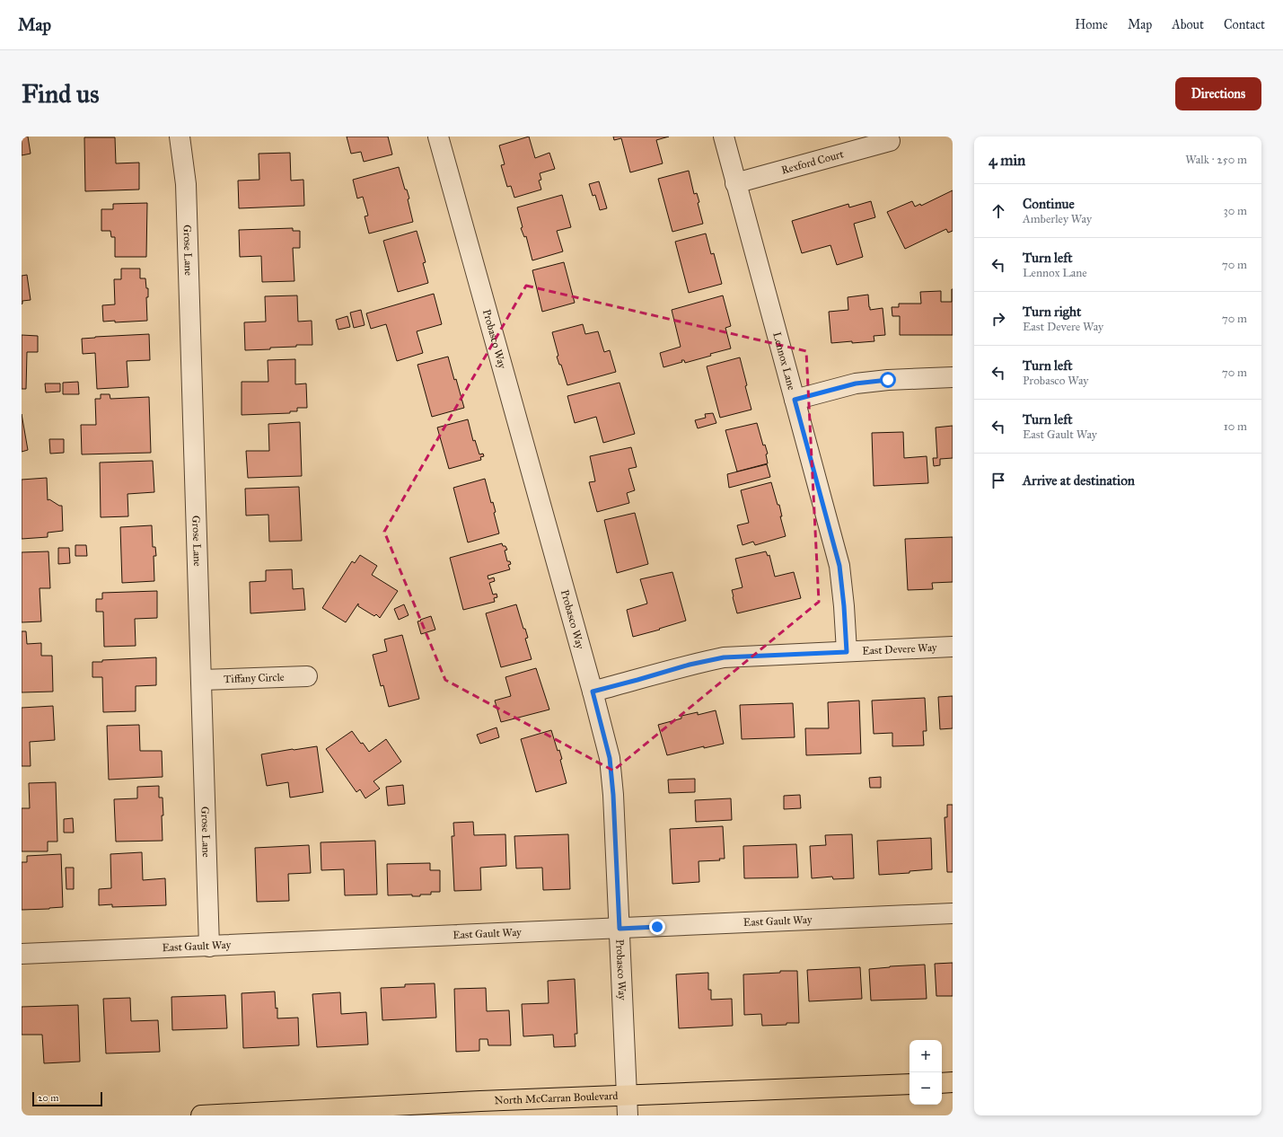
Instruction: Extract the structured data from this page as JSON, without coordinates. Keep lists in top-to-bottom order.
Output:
{
  "streets": {
    "main road": ["North McCarran Boulevard"],
    "street": [
      "Rexford Court",
      "Grose Lane",
      "Probasco Way",
      "Lennox Lane",
      "East Devere Way",
      "Tiffany Circle",
      "East Gault Way"
    ]
  },
  "crossings": [
    ["Rexford Court", "Lennox Lane"],
    ["Grose Lane", "Tiffany Circle"],
    ["Grose Lane", "East Gault Way"],
    ["Probasco Way", "East Devere Way"],
    ["Probasco Way", "East Gault Way"],
    ["Probasco Way", "North McCarran Boulevard"],
    ["Lennox Lane", "East Devere Way"]
  ],
  "scale_bar": "20 m",
  "page": {
    "header": "Map",
    "nav": [
      "Home",
      "Map",
      "About",
      "Contact"
    ],
    "buttons": "Directions",
    "title": "Find us",
    "heading": ["4 min", "Walk · 250 m"],
    "list": [
      ["Continue", "Amberley Way", "30 m"],
      ["Turn left", "Lennox Lane", "70 m"],
      ["Turn right", "East Devere Way", "70 m"],
      ["Turn left", "Probasco Way", "70 m"],
      ["Turn left", "East Gault Way", "10 m"],
      "Arrive at destination"
    ],
    "map_buttons": ["+", "−"],
    "scale": "20 m"
  }
}
